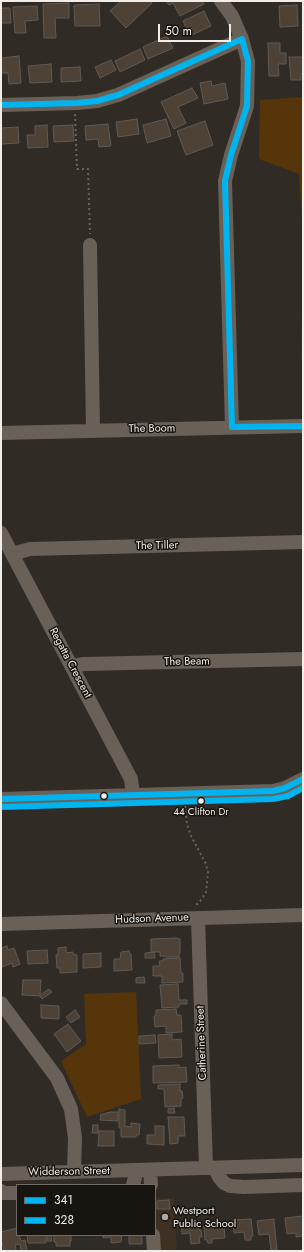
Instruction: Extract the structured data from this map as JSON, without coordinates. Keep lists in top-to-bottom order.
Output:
{
  "streets": {
    "street": [
      "The Boom",
      "The Tiller",
      "The Beam",
      "Regatta Crescent",
      "Hudson Avenue",
      "Catherine Street",
      "Widderson Street"
    ]
  },
  "crossings": [
    ["The Tiller", "Regatta Crescent"],
    ["The Beam", "Regatta Crescent"],
    ["Hudson Avenue", "Catherine Street"],
    ["Catherine Street", "Widderson Street"]
  ],
  "places": ["44 Clifton Dr", "Westport Public School"],
  "lines": ["transit line 341", "transit line 328"],
  "legend": ["341", "328"],
  "scale_bar": "50 m"
}
